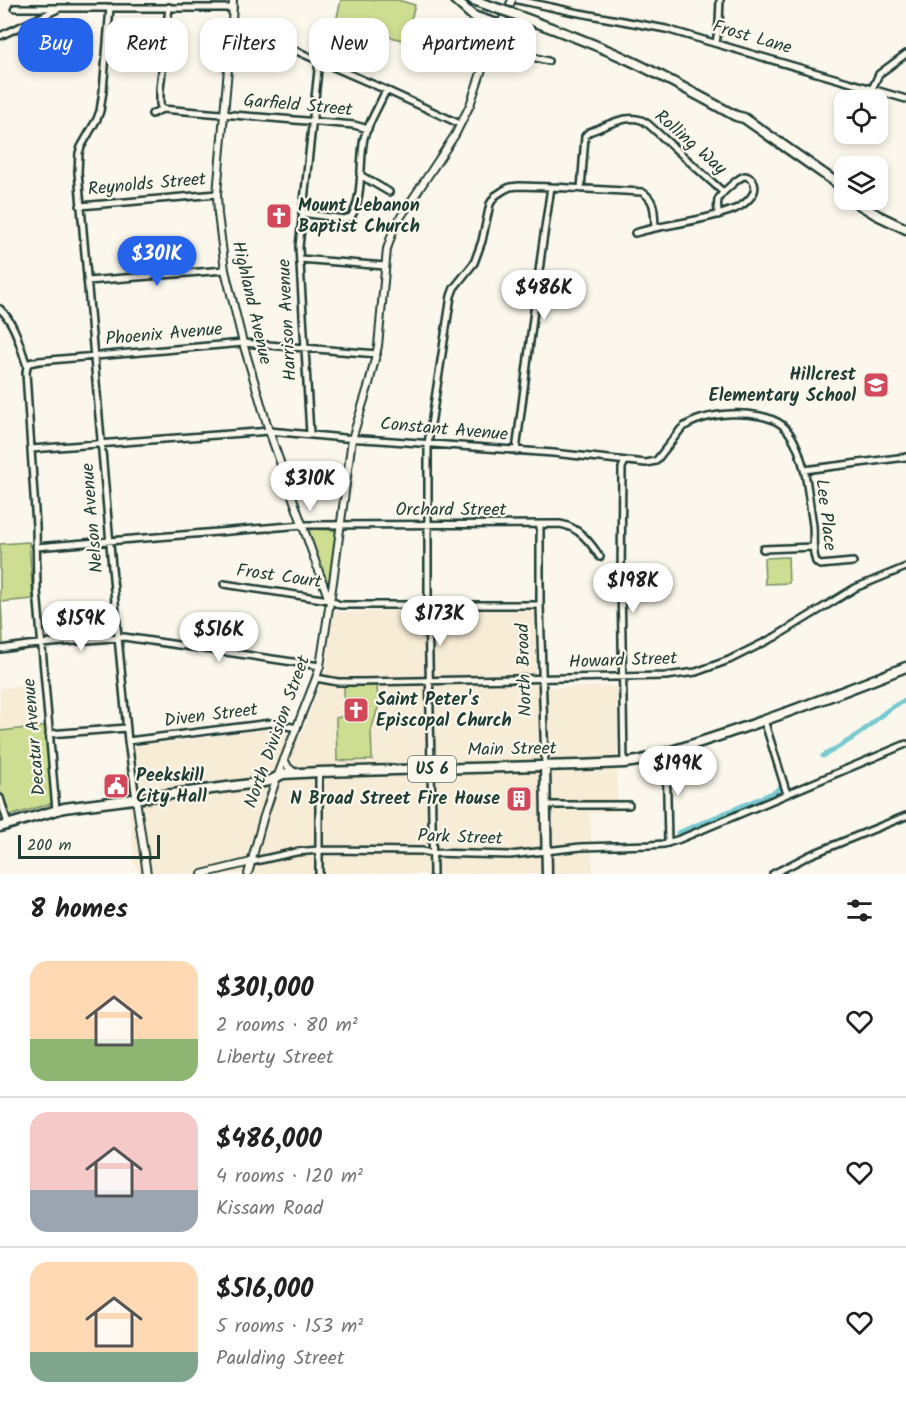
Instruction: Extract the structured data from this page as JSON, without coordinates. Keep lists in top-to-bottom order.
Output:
{
  "streets": {
    "main road": ["North Broad", "Main Street", "US 6"],
    "street": [
      "Frost Lane",
      "Garfield Street",
      "Rolling Way",
      "Reynolds Street",
      "Highland Avenue",
      "Harrison Avenue",
      "Phoenix Avenue",
      "Constant Avenue",
      "Orchard Street",
      "Lee Place",
      "Nelson Avenue",
      "Frost Court",
      "Howard Street",
      "Diven Street",
      "North Division Street",
      "Decatur Avenue",
      "Park Street"
    ]
  },
  "crossings": [
    ["Garfield Street", "Highland Avenue"],
    ["Garfield Street", "Harrison Avenue"],
    ["Reynolds Street", "Highland Avenue"],
    ["Reynolds Street", "Nelson Avenue"],
    ["Highland Avenue", "Phoenix Avenue"],
    ["Highland Avenue", "Constant Avenue"],
    ["Highland Avenue", "Orchard Street"],
    ["Highland Avenue", "Frost Court"],
    ["Highland Avenue", "North Division Street"],
    ["Harrison Avenue", "Phoenix Avenue"],
    ["Harrison Avenue", "Constant Avenue"],
    ["Phoenix Avenue", "Nelson Avenue"],
    ["Phoenix Avenue", "North Division Street"],
    ["Phoenix Avenue", "Decatur Avenue"],
    ["Constant Avenue", "Lee Place"],
    ["Constant Avenue", "Nelson Avenue"],
    ["Constant Avenue", "North Division Street"],
    ["Constant Avenue", "Decatur Avenue"],
    ["Orchard Street", "Nelson Avenue"],
    ["Orchard Street", "North Broad"],
    ["Orchard Street", "North Division Street"],
    ["Orchard Street", "Decatur Avenue"],
    ["Nelson Avenue", "Diven Street"],
    ["Nelson Avenue", "Main Street"],
    ["Frost Court", "North Broad"],
    ["Frost Court", "North Division Street"],
    ["Howard Street", "North Broad"],
    ["Howard Street", "North Division Street"],
    ["North Broad", "Main Street"],
    ["North Broad", "Park Street"],
    ["Diven Street", "North Division Street"],
    ["North Division Street", "Main Street"],
    ["North Division Street", "Park Street"],
    ["Decatur Avenue", "Main Street"]
  ],
  "places": {
    "church": ["Mount Lebanon Baptist Church", "Saint Peter's Episcopal Church"],
    "school or university": ["Hillcrest Elementary School"],
    "public building": ["Peekskill City Hall"],
    "building": ["N Broad Street Fire House"]
  },
  "scale_bar": "200 m",
  "page": {
    "chip": [
      "Buy",
      "Rent",
      "Filters",
      "New",
      "Apartment"
    ],
    "price": [
      "$301K",
      "$486K",
      "$310K",
      "$198K",
      "$173K",
      "$159K",
      "$516K",
      "$199K"
    ],
    "scale": "200 m",
    "heading": "8 homes",
    "list": [
      {
        "name": "$301,000",
        "note": "2 rooms · 80 m² · Liberty Street"
      },
      {
        "name": "$486,000",
        "note": "4 rooms · 120 m² · Kissam Road"
      },
      {
        "name": "$516,000",
        "note": "5 rooms · 153 m² · Paulding Street"
      }
    ]
  }
}
